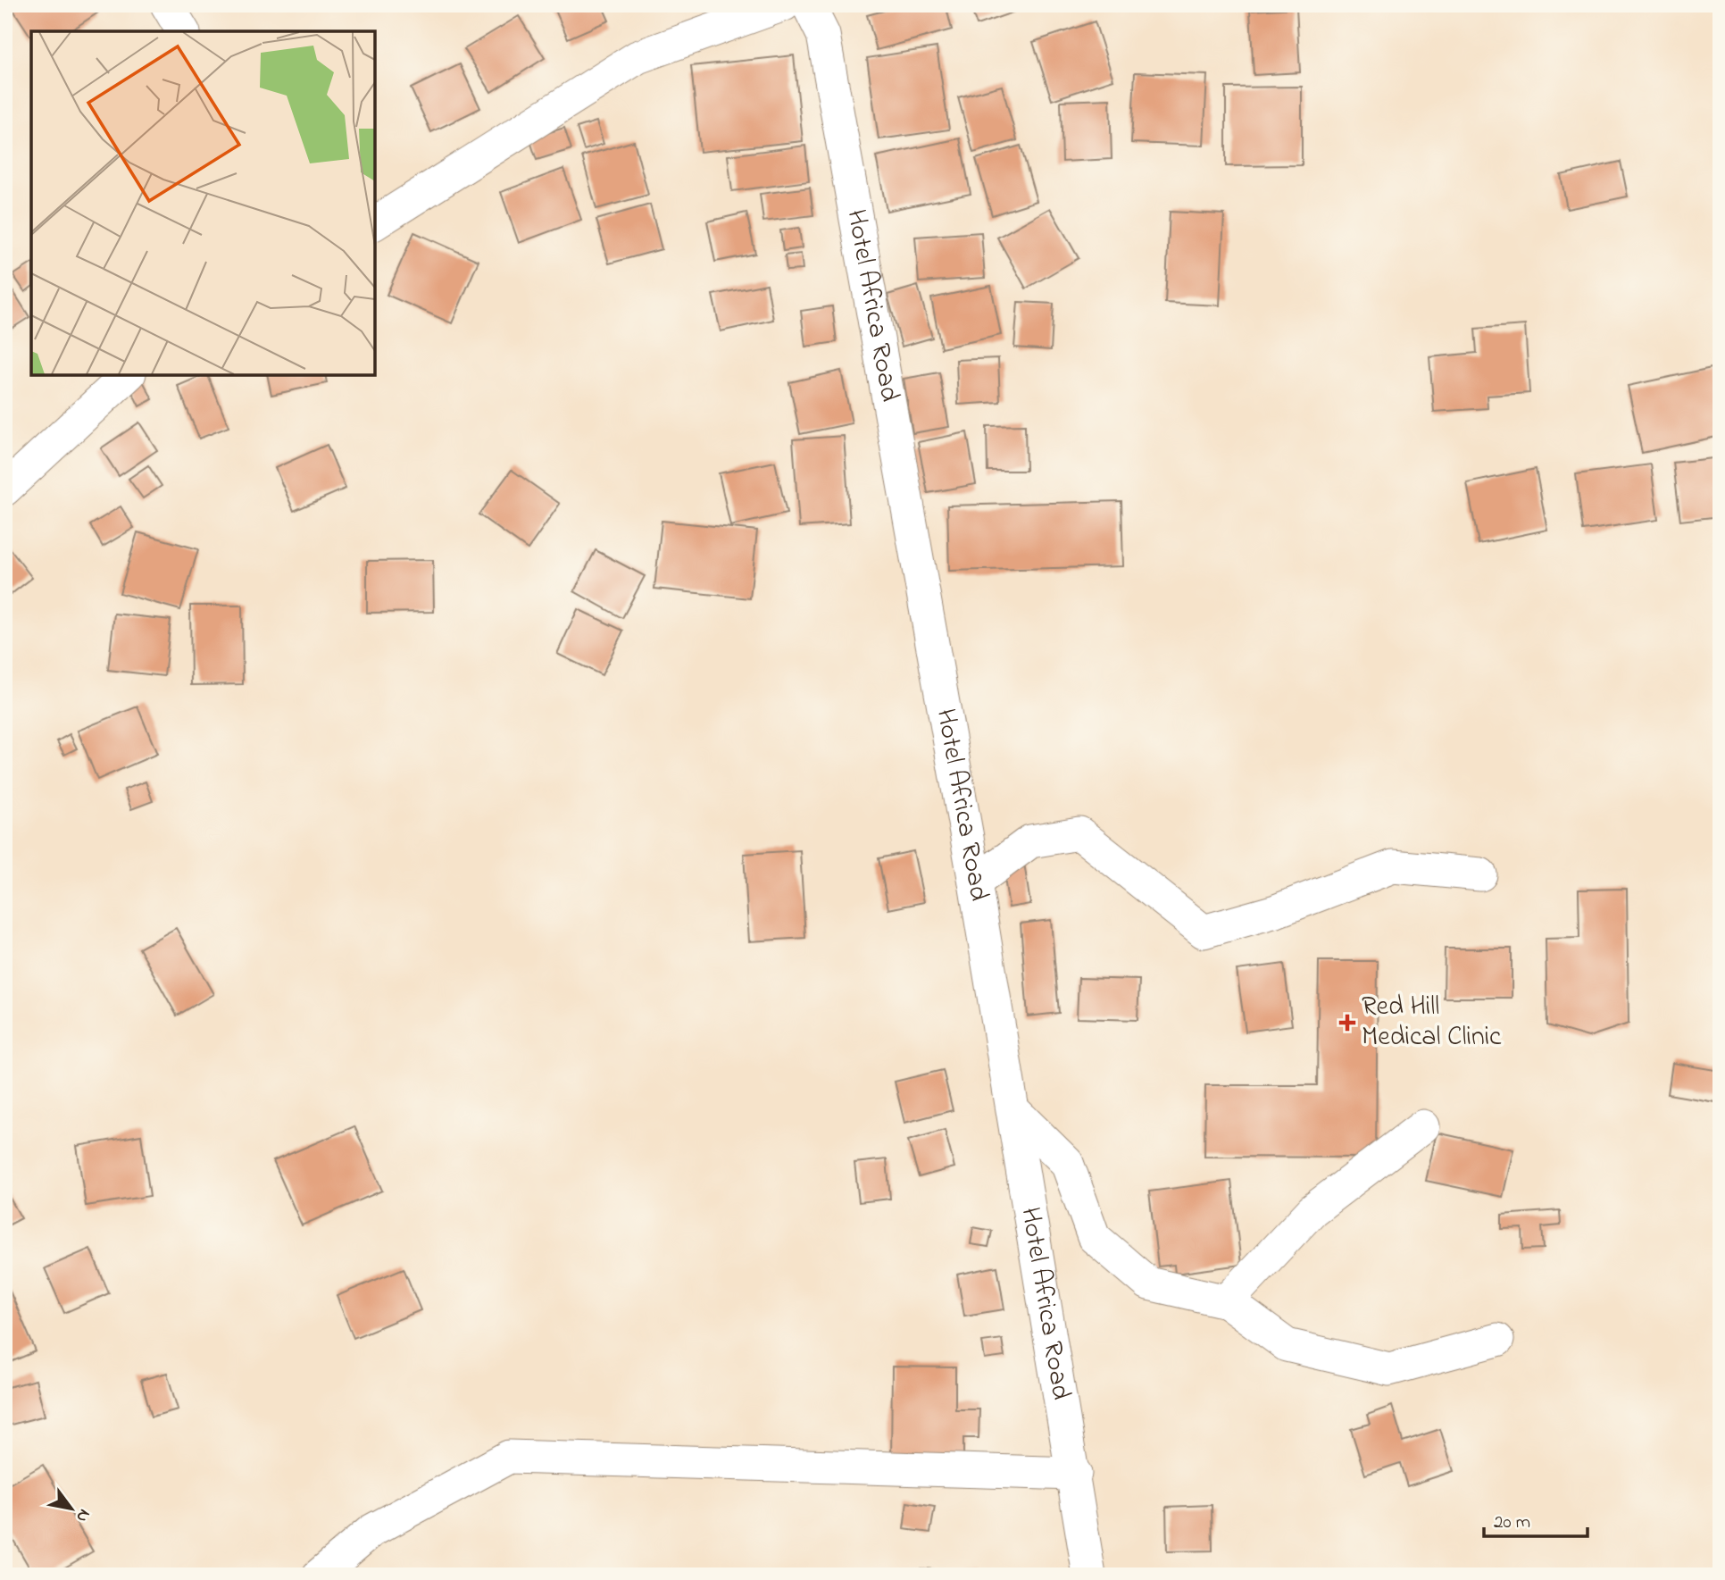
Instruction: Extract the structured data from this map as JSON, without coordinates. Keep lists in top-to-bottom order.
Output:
{
  "streets": {
    "street": ["Hotel Africa Road"]
  },
  "places": {
    "health": ["Red Hill Medical Clinic"]
  },
  "scale_bar": "20 m",
  "north": "bottom right"
}
